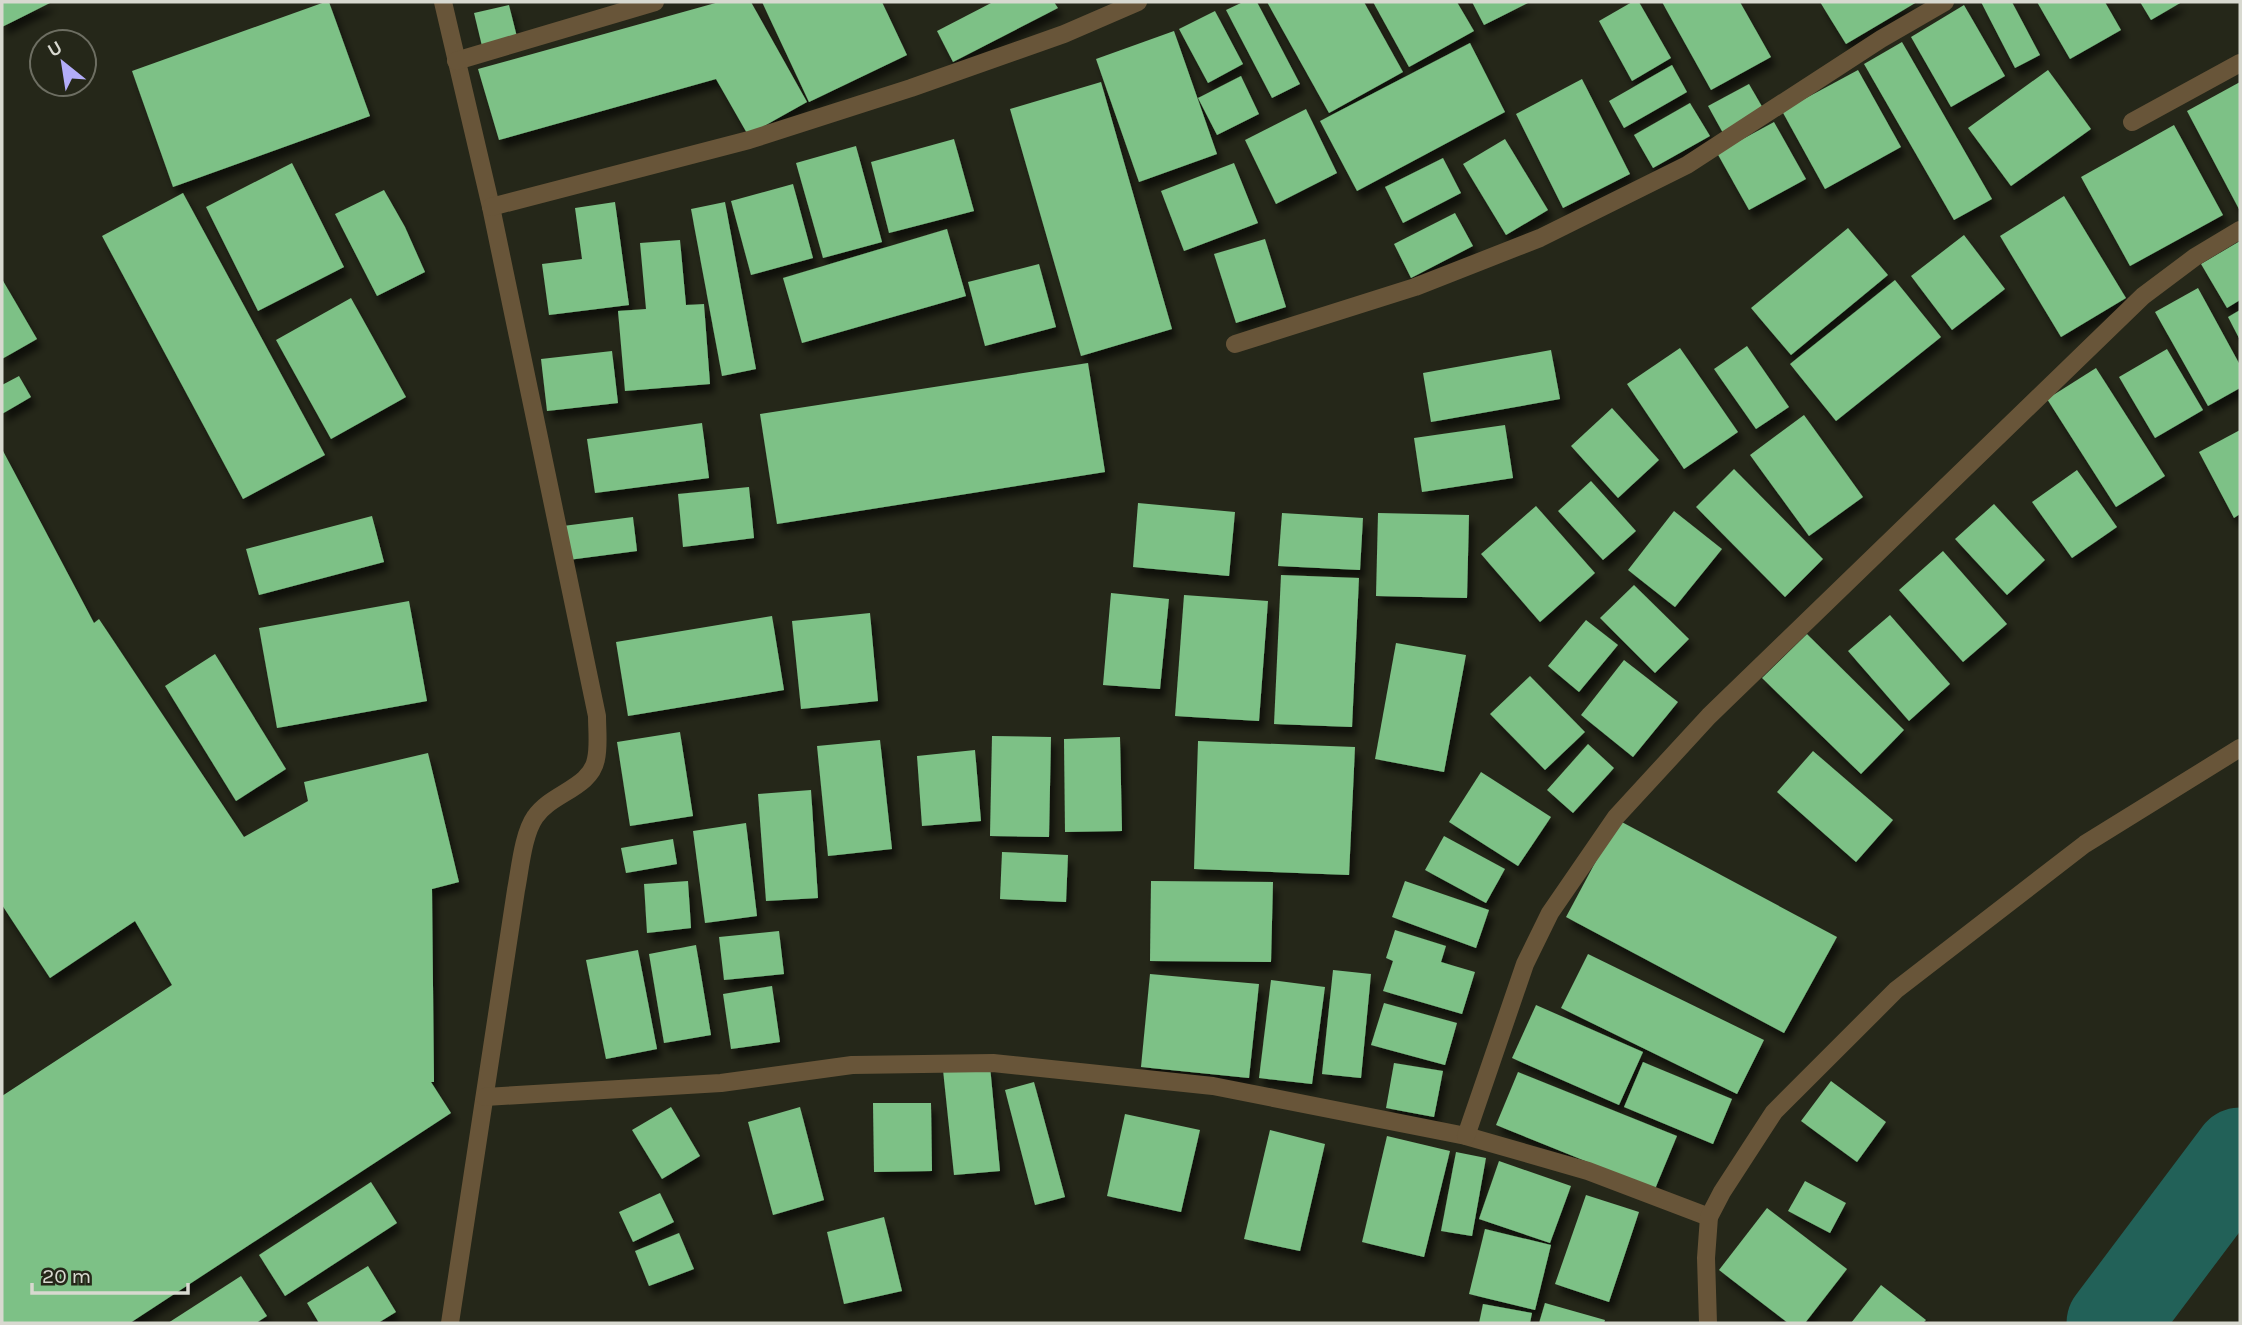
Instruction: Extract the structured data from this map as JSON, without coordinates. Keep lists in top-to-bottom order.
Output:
{
  "scale_bar": "20 m",
  "north": "top left"
}
